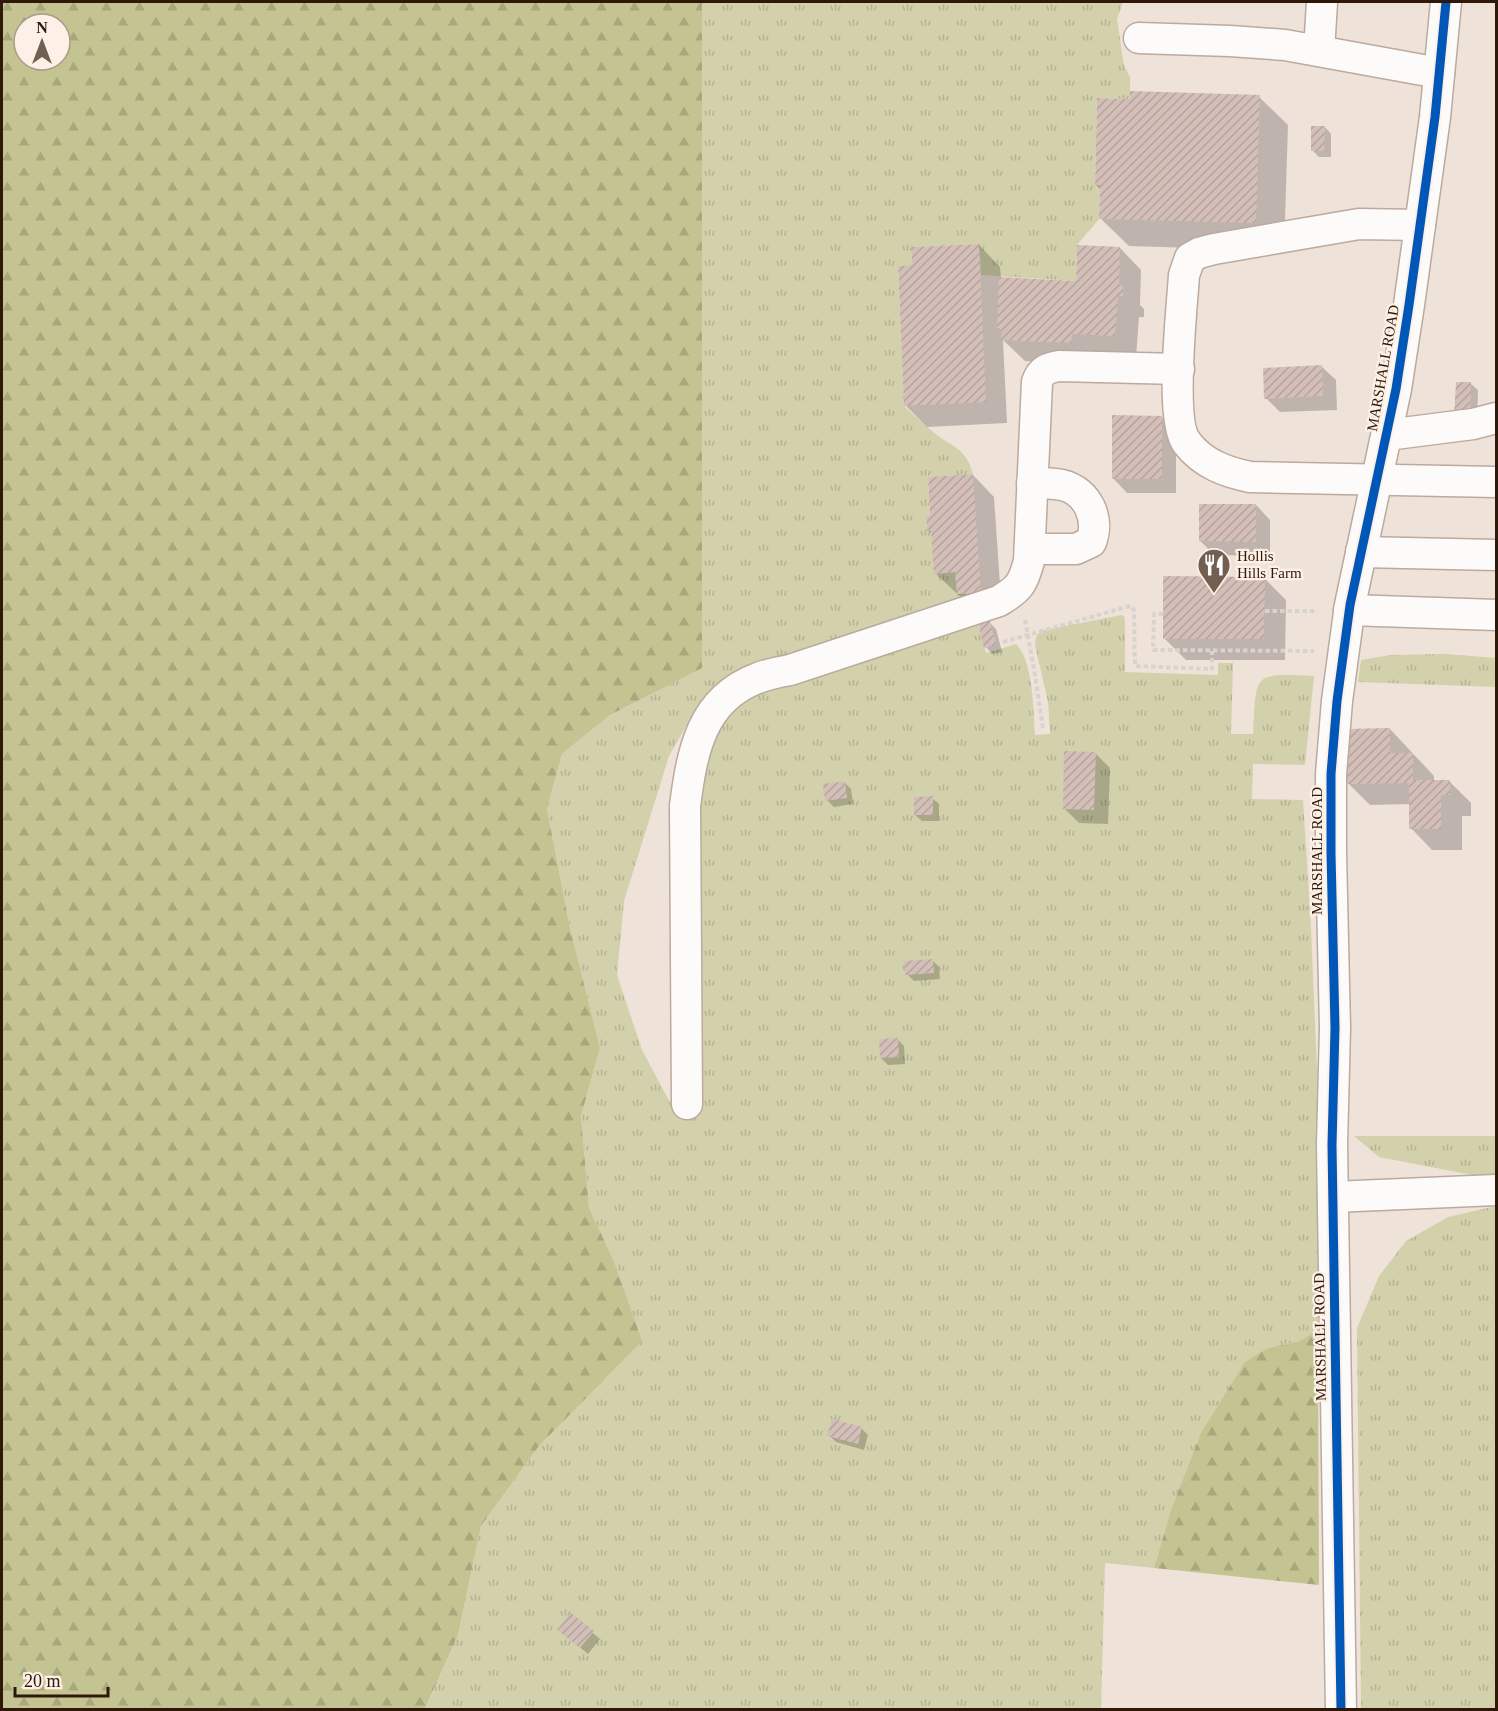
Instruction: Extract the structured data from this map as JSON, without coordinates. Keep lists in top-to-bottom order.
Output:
{
  "streets": {
    "street": ["MARSHALL ROAD"]
  },
  "places": {
    "restaurant": ["Hollis Hills Farm"]
  },
  "scale_bar": "20 m",
  "north": "top"
}
